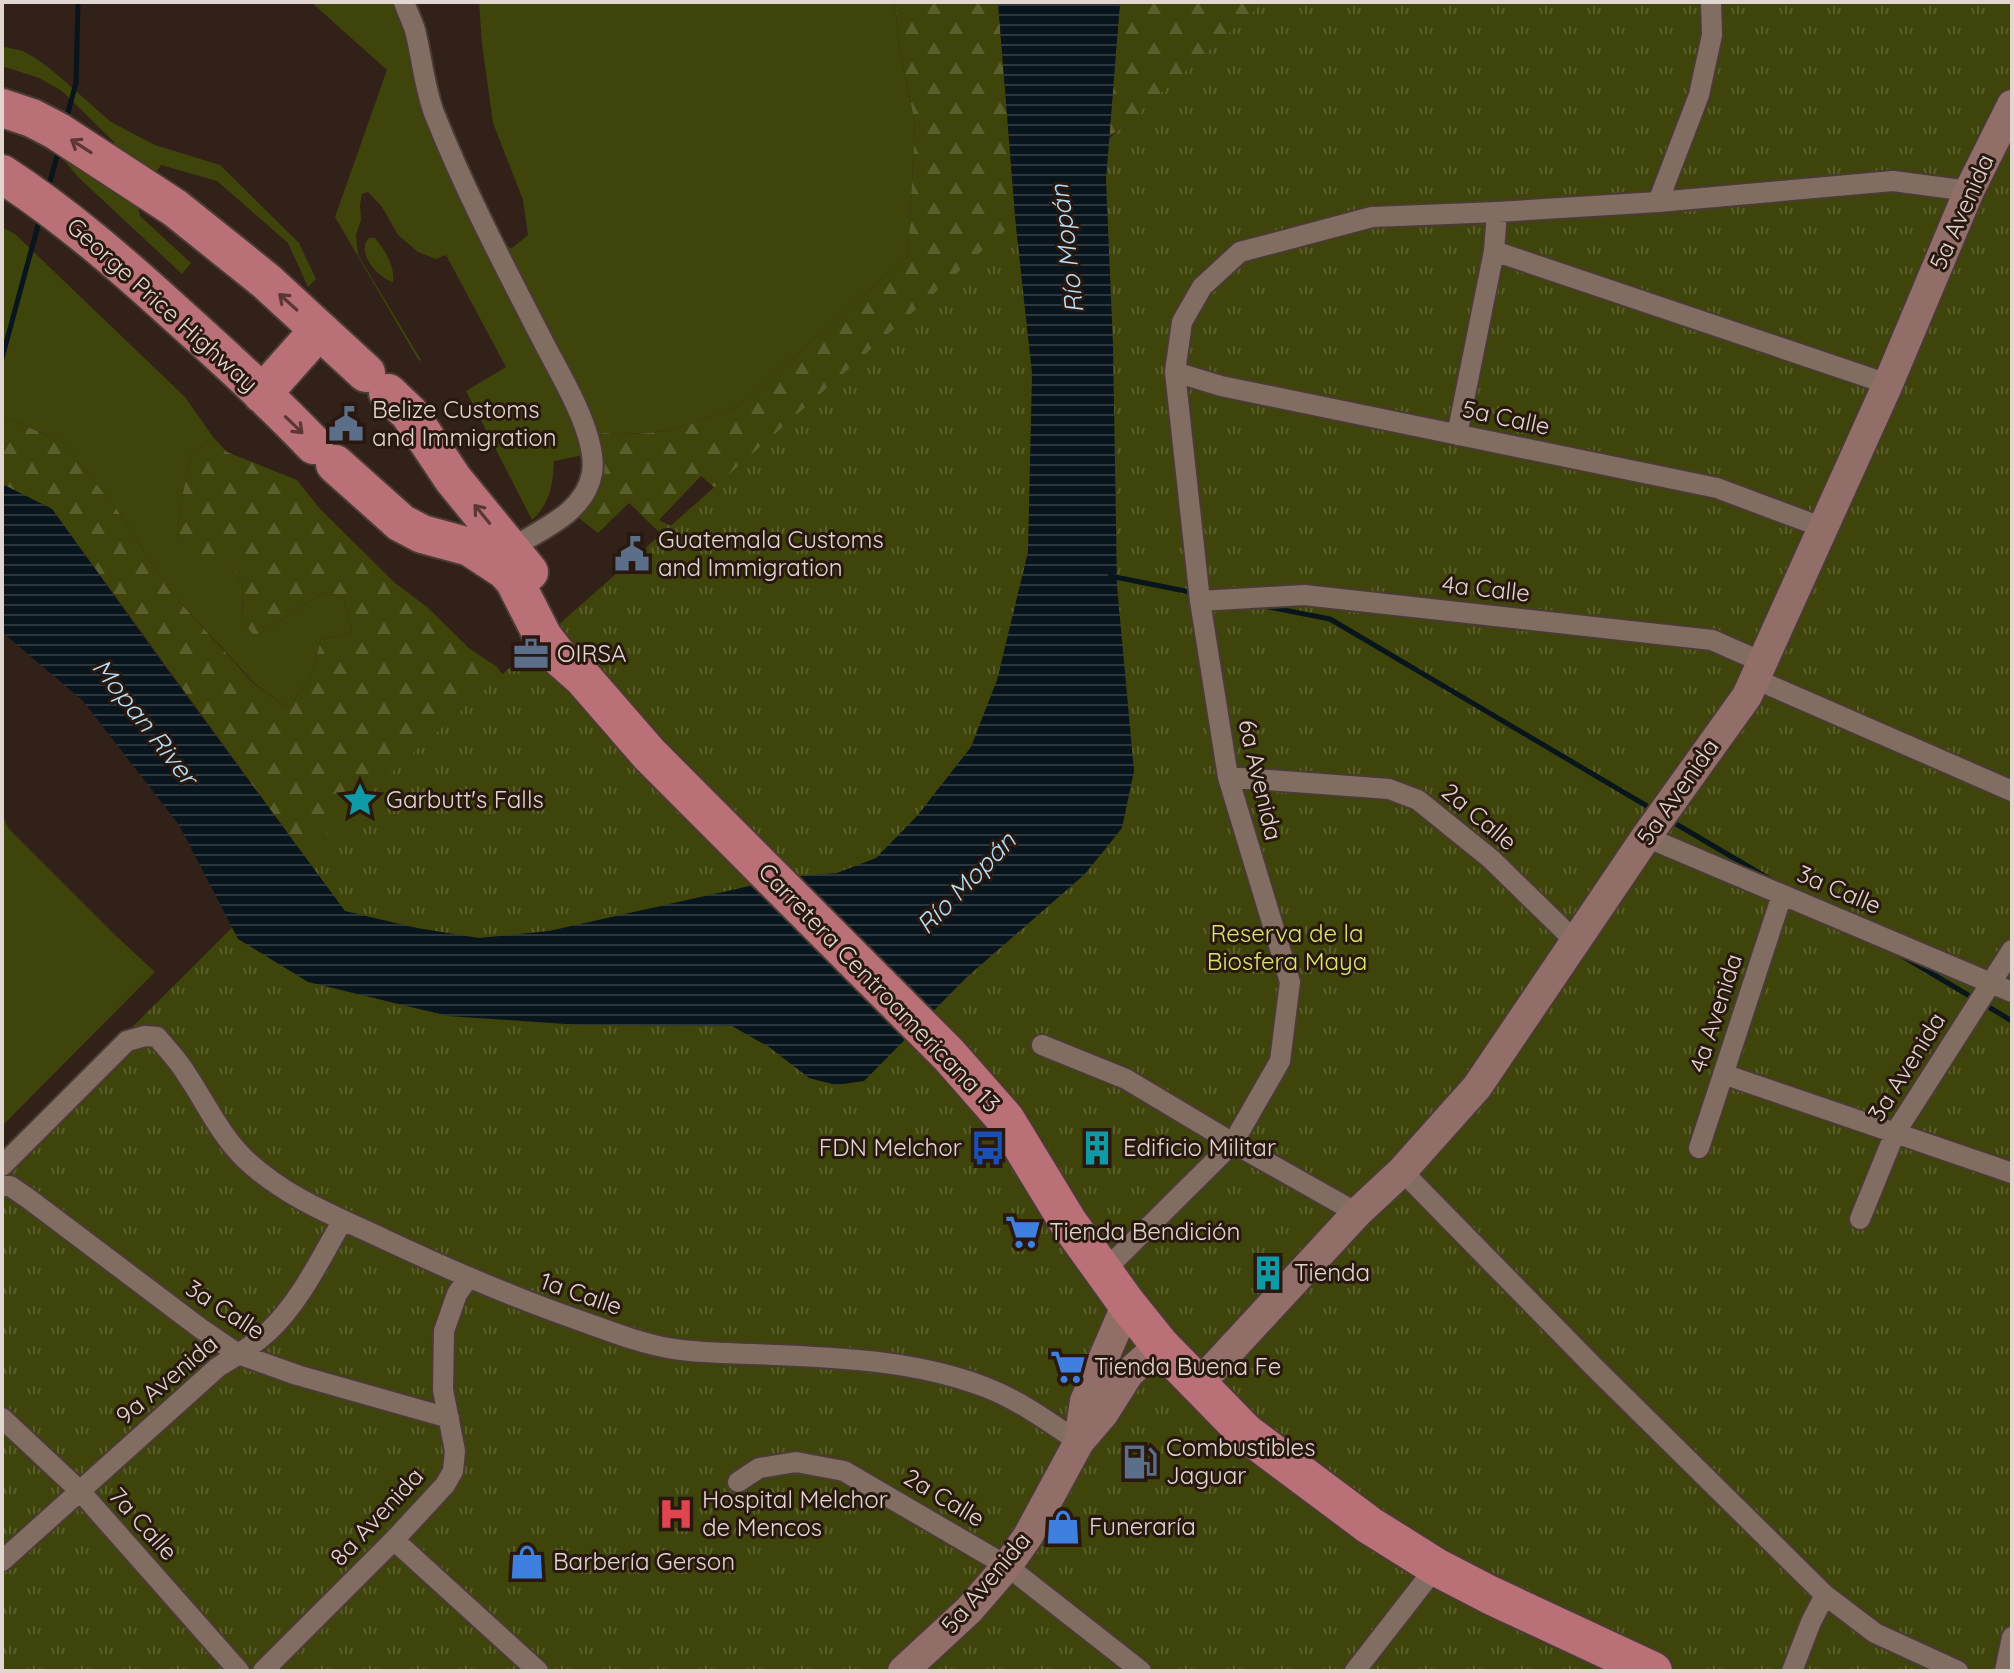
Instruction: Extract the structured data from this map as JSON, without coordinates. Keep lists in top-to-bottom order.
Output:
{
  "streets": {
    "highway": ["George Price Highway", "Carretera Centroamericana 13"],
    "street": [
      "5a Avenida",
      "5a Calle",
      "4a Calle",
      "6a Avenida",
      "2a Calle",
      "3a Calle",
      "4a Avenida",
      "3a Avenida",
      "1a Calle",
      "9a Avenida",
      "8a Avenida",
      "7a Calle"
    ]
  },
  "crossings": [
    ["5a Avenida", "5a Calle"],
    ["5a Avenida", "4a Calle"],
    ["5a Avenida", "2a Calle"],
    ["5a Avenida", "3a Calle"],
    ["5a Avenida", "Carretera Centroamericana 13"],
    ["5a Avenida", "1a Calle"],
    ["George Price Highway", "Carretera Centroamericana 13"],
    ["5a Calle", "6a Avenida"],
    ["4a Calle", "6a Avenida"],
    ["6a Avenida", "2a Calle"],
    ["6a Avenida", "Carretera Centroamericana 13"],
    ["3a Calle", "4a Avenida"],
    ["3a Calle", "3a Avenida"],
    ["3a Calle", "9a Avenida"],
    ["3a Calle", "8a Avenida"],
    ["1a Calle", "9a Avenida"],
    ["1a Calle", "8a Avenida"],
    ["9a Avenida", "7a Calle"]
  ],
  "water": ["Río Mopán", "Mopan River"],
  "parks": ["Reserva de la Biosfera Maya"],
  "places": {
    "public building": ["Belize Customs and Immigration", "Guatemala Customs and Immigration"],
    "office": ["OIRSA"],
    "place": ["Garbutt's Falls"],
    "bus stop": ["FDN Melchor"],
    "building": ["Edificio Militar", "Tienda"],
    "supermarket": ["Tienda Bendición", "Tienda Buena Fe"],
    "fuel station": ["Combustibles Jaguar"],
    "hospital": ["Hospital Melchor de Mencos"],
    "shop": ["Funeraría", "Barbería Gerson"]
  }
}
